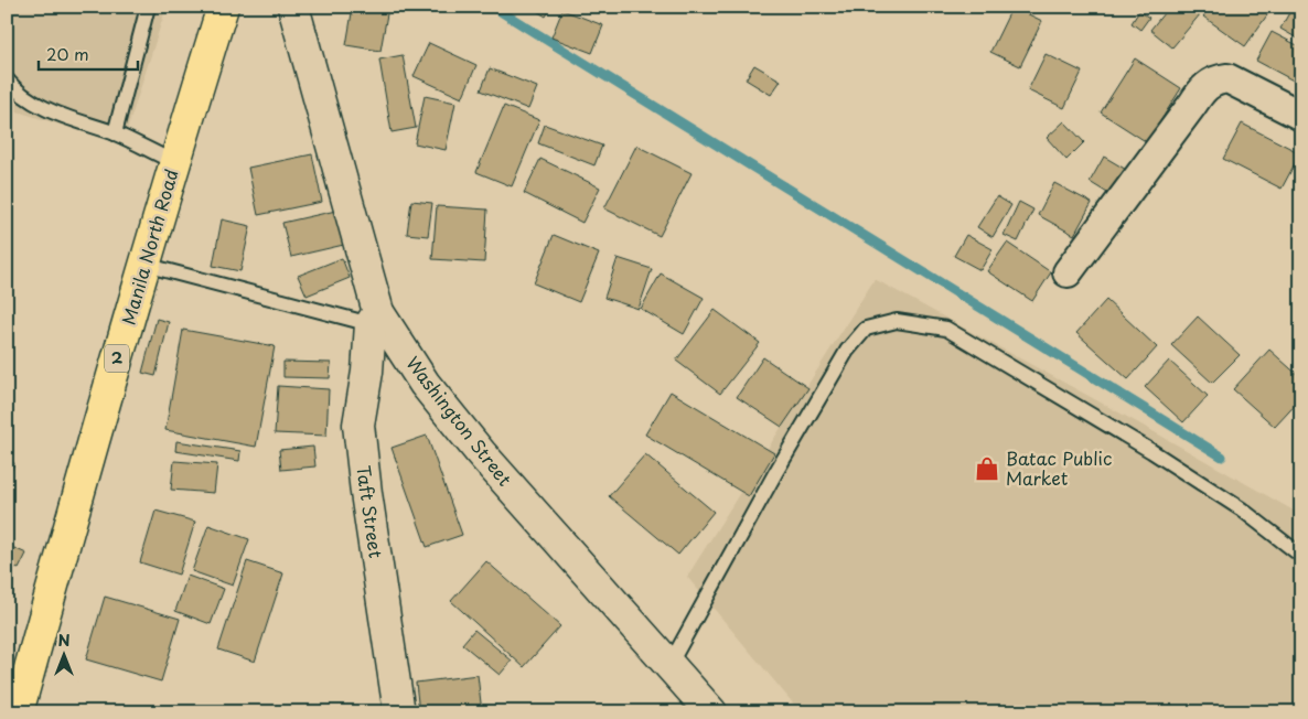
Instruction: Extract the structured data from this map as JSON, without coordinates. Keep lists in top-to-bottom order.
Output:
{
  "streets": {
    "highway": ["Manila North Road", "2"],
    "main road": ["Washington Street", "Taft Street"]
  },
  "crossings": [
    ["Washington Street", "Taft Street"]
  ],
  "places": {
    "shop": ["Batac Public Market"]
  },
  "scale_bar": "20 m",
  "north": "top"
}
